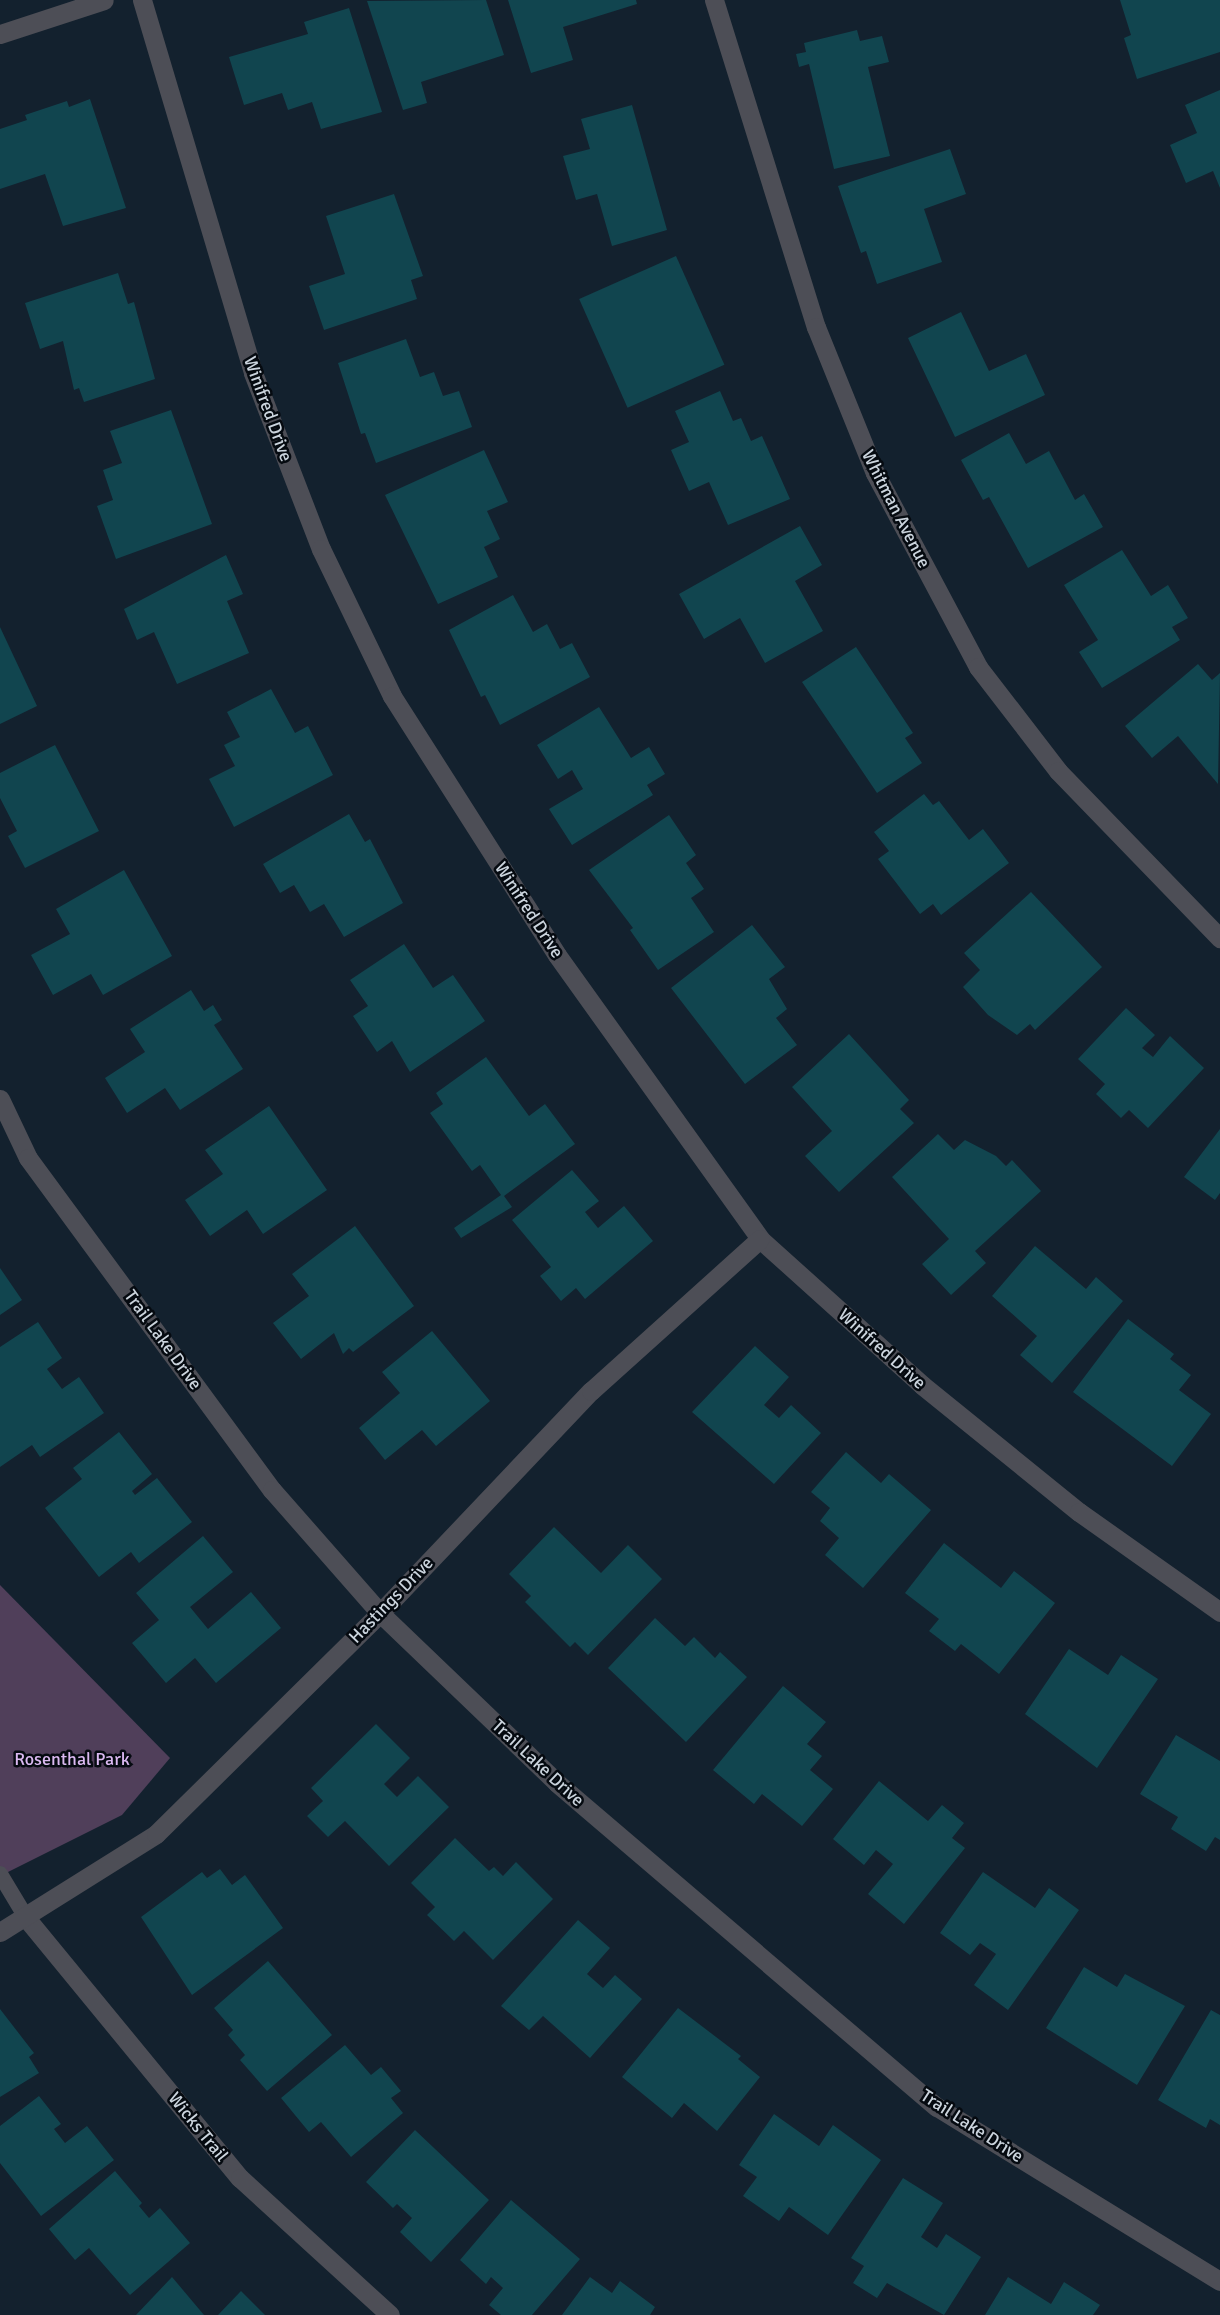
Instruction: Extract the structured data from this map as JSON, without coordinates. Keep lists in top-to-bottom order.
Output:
{
  "streets": {
    "street": [
      "Winifred Drive",
      "Whitman Avenue",
      "Trail Lake Drive",
      "Hastings Drive",
      "Wicks Trail"
    ]
  },
  "crossings": [
    ["Winifred Drive", "Hastings Drive"],
    ["Trail Lake Drive", "Hastings Drive"],
    ["Hastings Drive", "Wicks Trail"]
  ],
  "parks": ["Rosenthal Park"]
}
